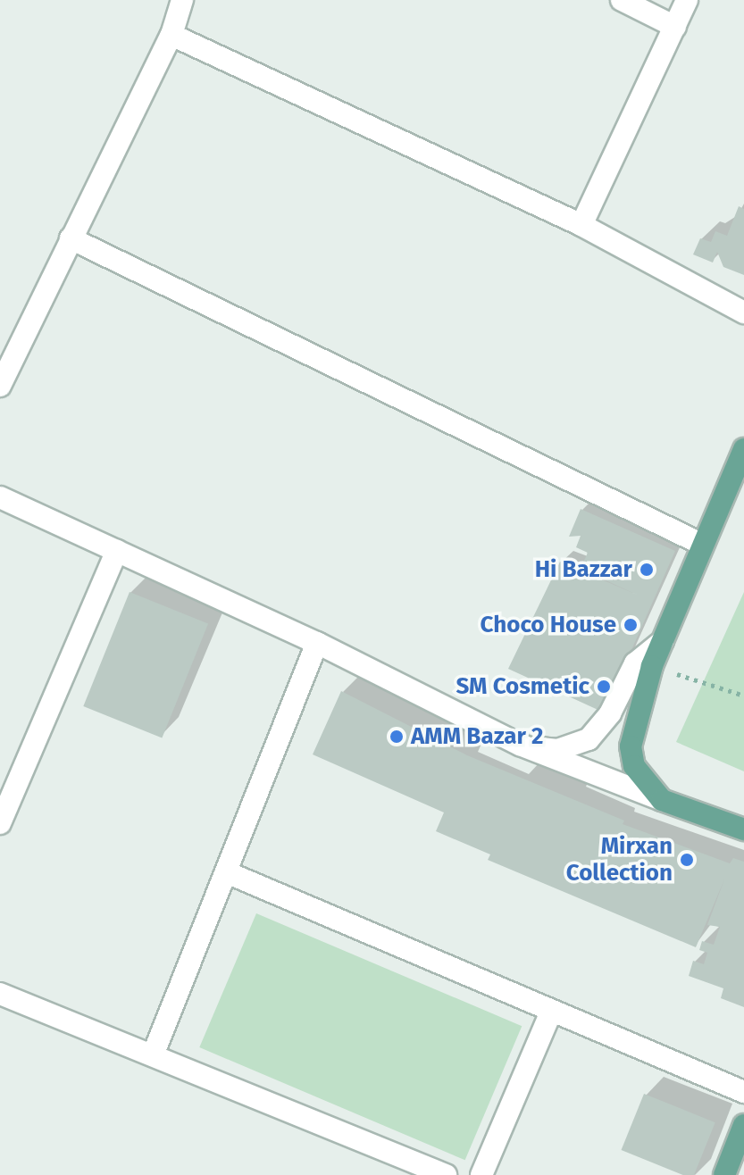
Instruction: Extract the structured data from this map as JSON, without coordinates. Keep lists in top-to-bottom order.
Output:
{
  "places": [
    "Hi Bazzar",
    "Choco House",
    "SM Cosmetic",
    "AMM Bazar 2",
    "Mirxan Collection"
  ]
}
